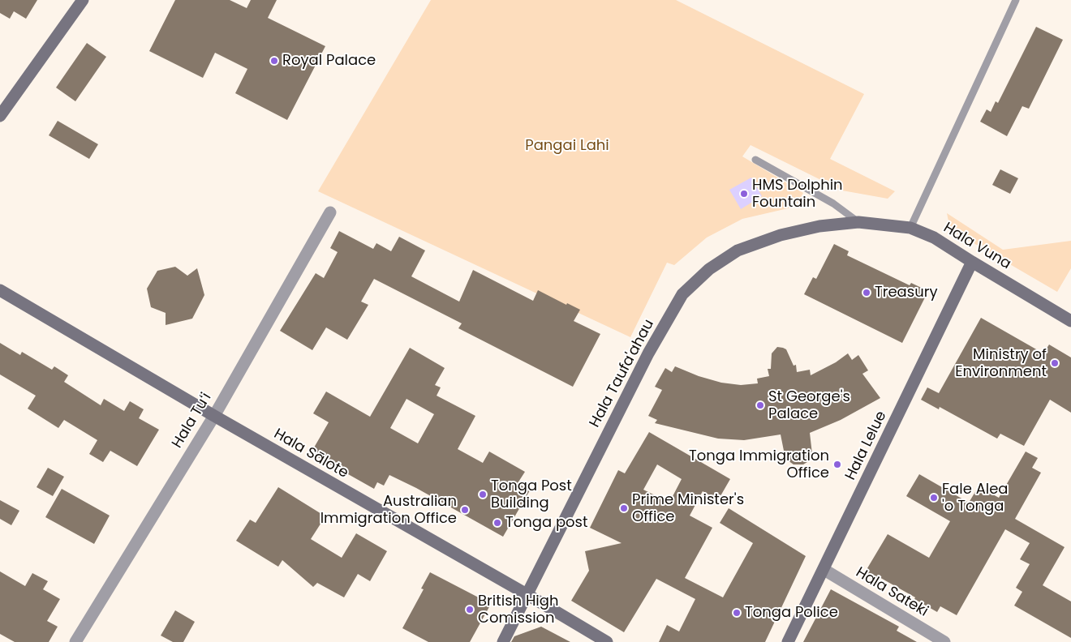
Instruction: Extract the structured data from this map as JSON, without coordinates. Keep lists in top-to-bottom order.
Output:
{
  "streets": {
    "main road": [
      "Hala Vuna",
      "Hala Taufa'ahau",
      "Hala Lelue",
      "Hala Sālote"
    ],
    "street": ["Hala Tuʻi", "Hala Sateki"]
  },
  "crossings": [
    ["Hala Vuna", "Hala Taufa'ahau"],
    ["Hala Vuna", "Hala Lelue"],
    ["Hala Taufa'ahau", "Hala Sālote"],
    ["Hala Tuʻi", "Hala Sālote"],
    ["Hala Lelue", "Hala Sateki"]
  ],
  "parks": ["Pangai Lahi"],
  "places": [
    "Royal Palace",
    "HMS Dolphin Fountain",
    "Treasury",
    "Ministry of Environment",
    "St George's Palace",
    "Tonga Immigration Office",
    "Tonga Post Building",
    "Fale Alea 'o Tonga",
    "Prime Minister's Office",
    "Australian Immigration Office",
    "Tonga post",
    "British High Comission",
    "Tonga Police"
  ]
}
